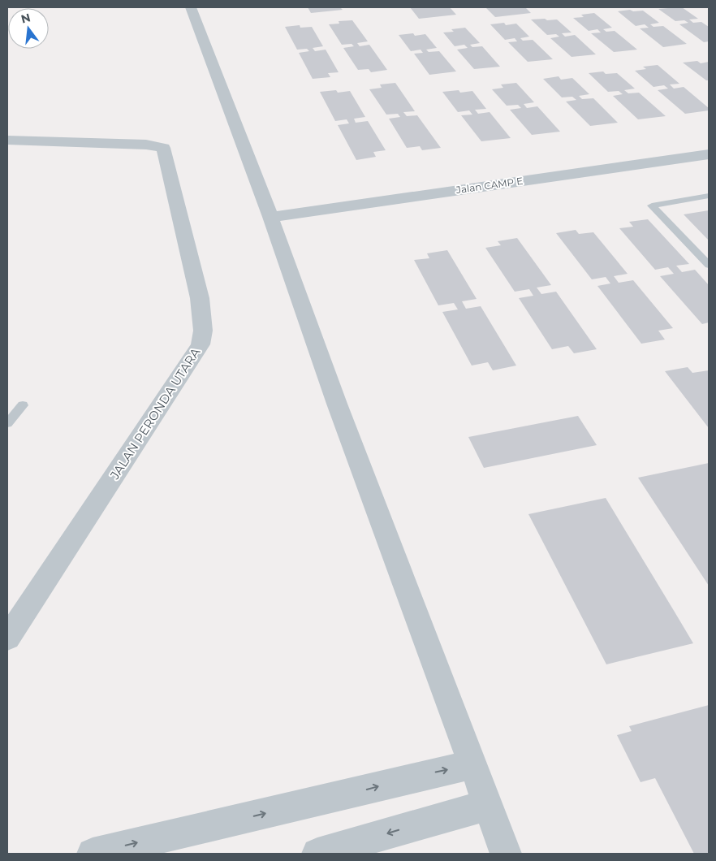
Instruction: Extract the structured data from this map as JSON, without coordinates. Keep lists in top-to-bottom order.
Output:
{
  "streets": {
    "street": ["Jalan CAMP E", "JALAN PERONDA UTARA"]
  },
  "north": "top"
}
